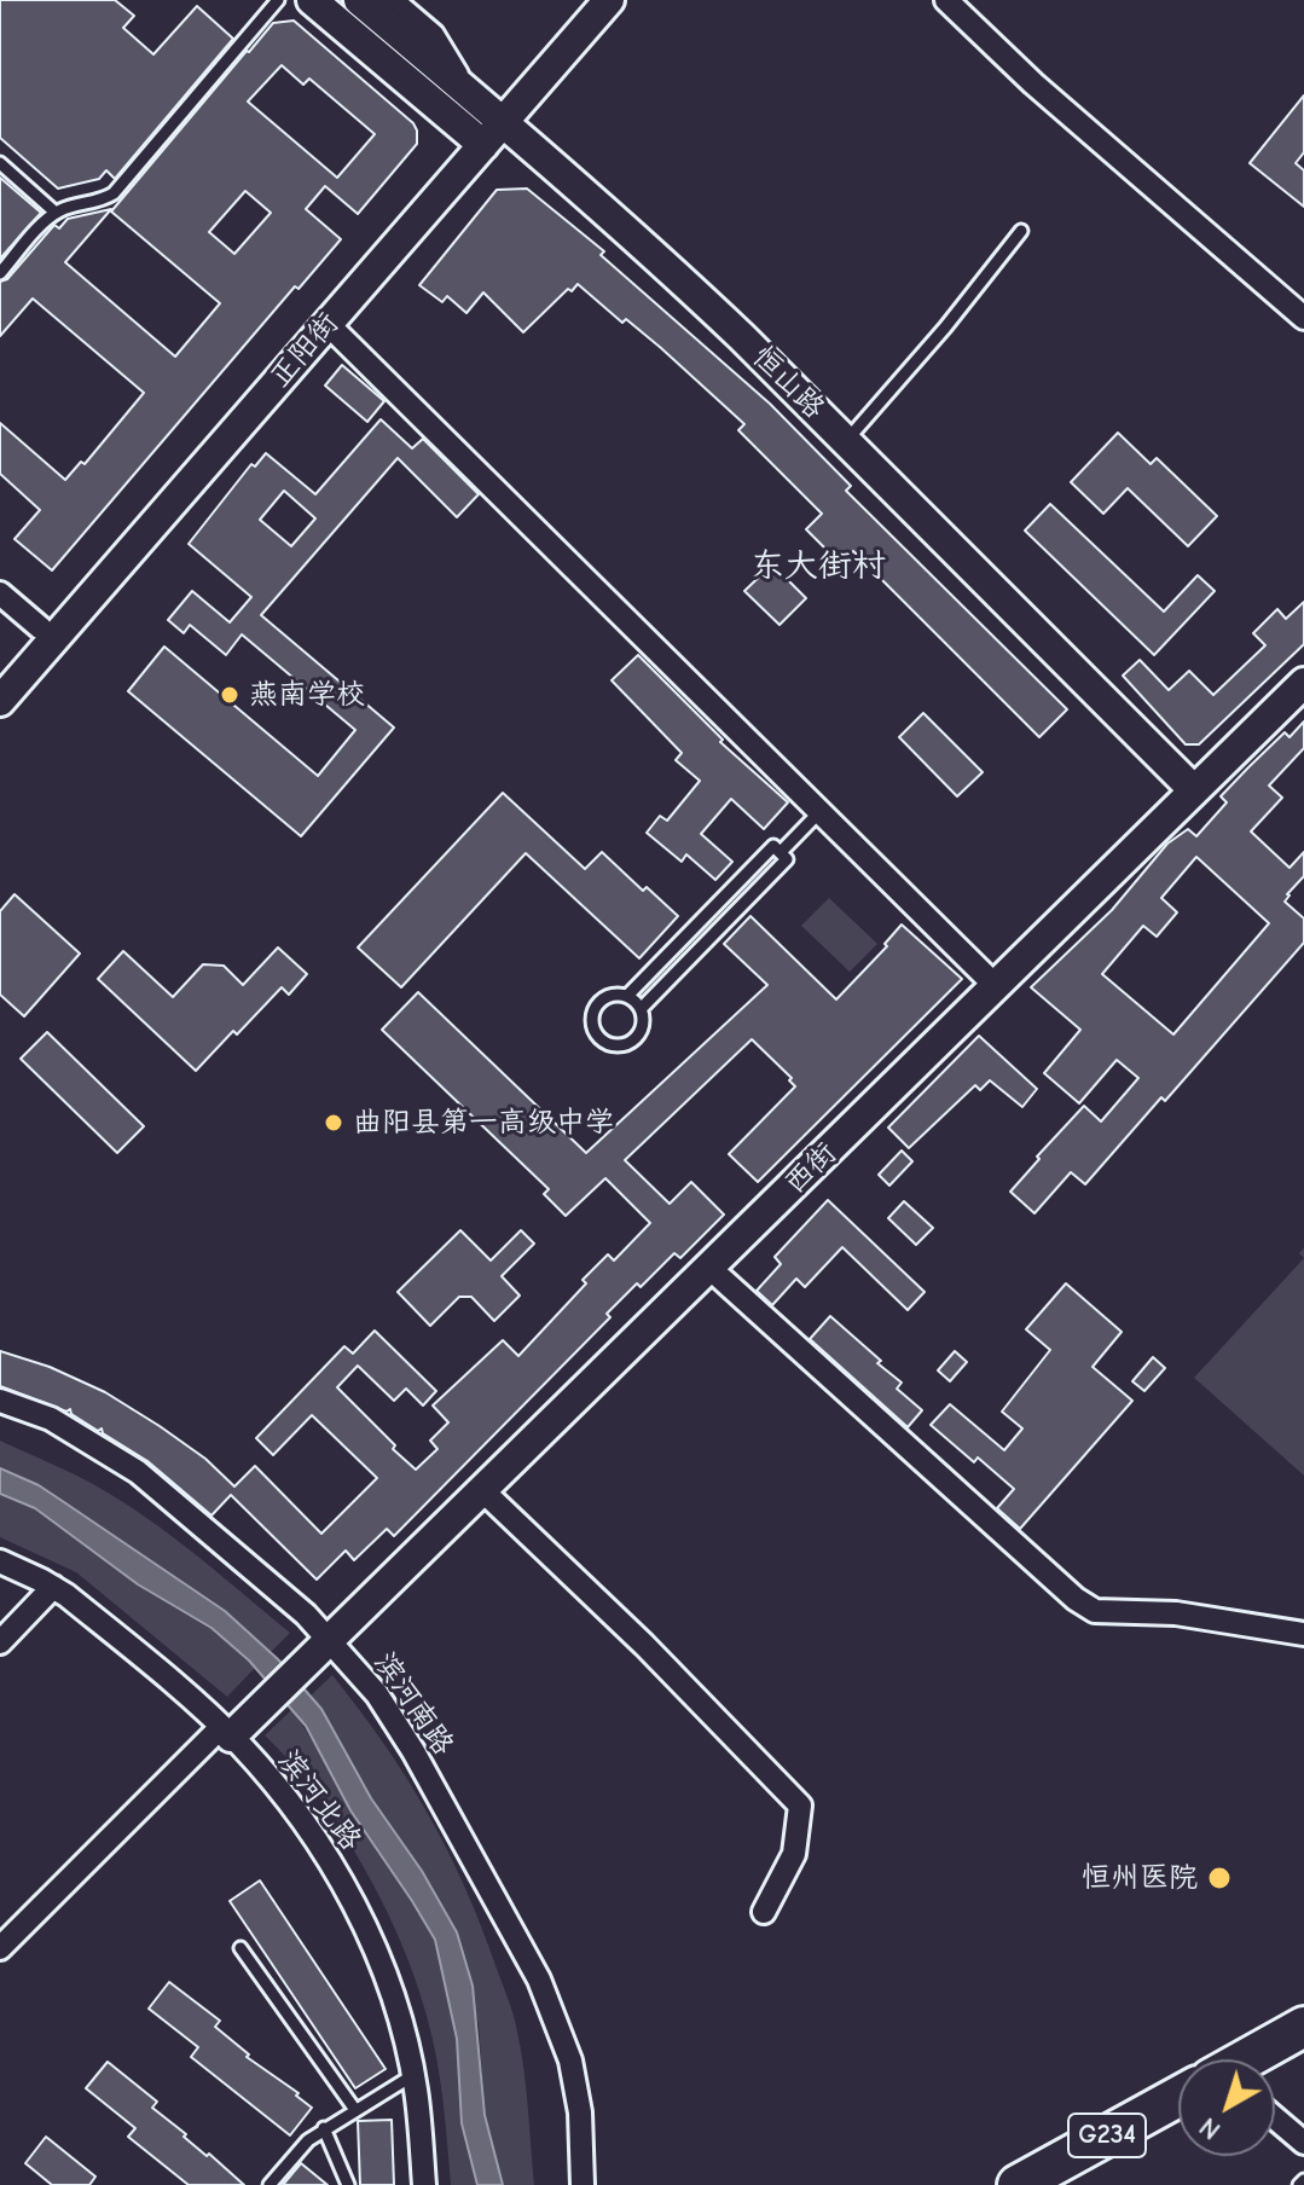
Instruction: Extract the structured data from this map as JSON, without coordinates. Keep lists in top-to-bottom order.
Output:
{
  "streets": {
    "highway": ["G234"],
    "street": [
      "正阳街",
      "恒山路",
      "西街",
      "滨河南路",
      "滨河北路"
    ]
  },
  "crossings": [
    ["正阳街", "恒山路"],
    ["恒山路", "西街"],
    ["西街", "滨河南路"],
    ["西街", "滨河北路"]
  ],
  "districts": ["东大街村"],
  "places": ["燕南学校", "曲阳县第一高级中学", "恒州医院"],
  "north": "bottom left"
}
